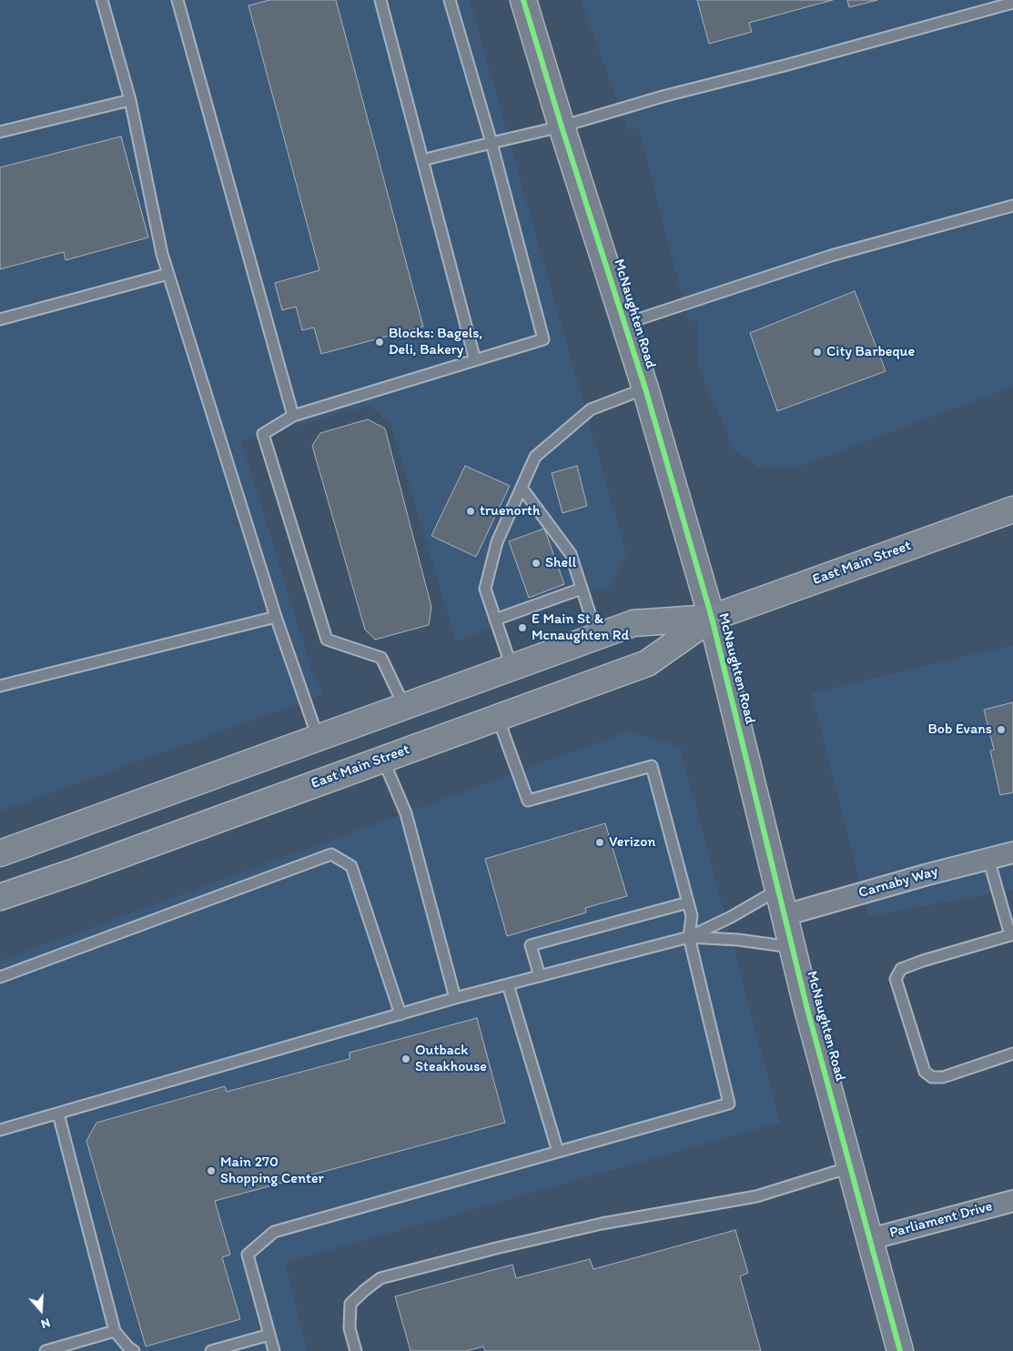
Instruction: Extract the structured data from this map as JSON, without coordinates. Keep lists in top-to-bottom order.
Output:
{
  "streets": {
    "main road": ["East Main Street"],
    "street": ["McNaughten Road", "Carnaby Way", "Parliament Drive"]
  },
  "crossings": [
    ["McNaughten Road", "East Main Street"],
    ["McNaughten Road", "Carnaby Way"],
    ["McNaughten Road", "Parliament Drive"]
  ],
  "places": [
    "Blocks: Bagels, Deli, Bakery",
    "City Barbeque",
    "truenorth",
    "Shell",
    "E Main St & Mcnaughten Rd",
    "Bob Evans",
    "Verizon",
    "Outback Steakhouse",
    "Main 270 Shopping Center"
  ],
  "north": "bottom"
}
